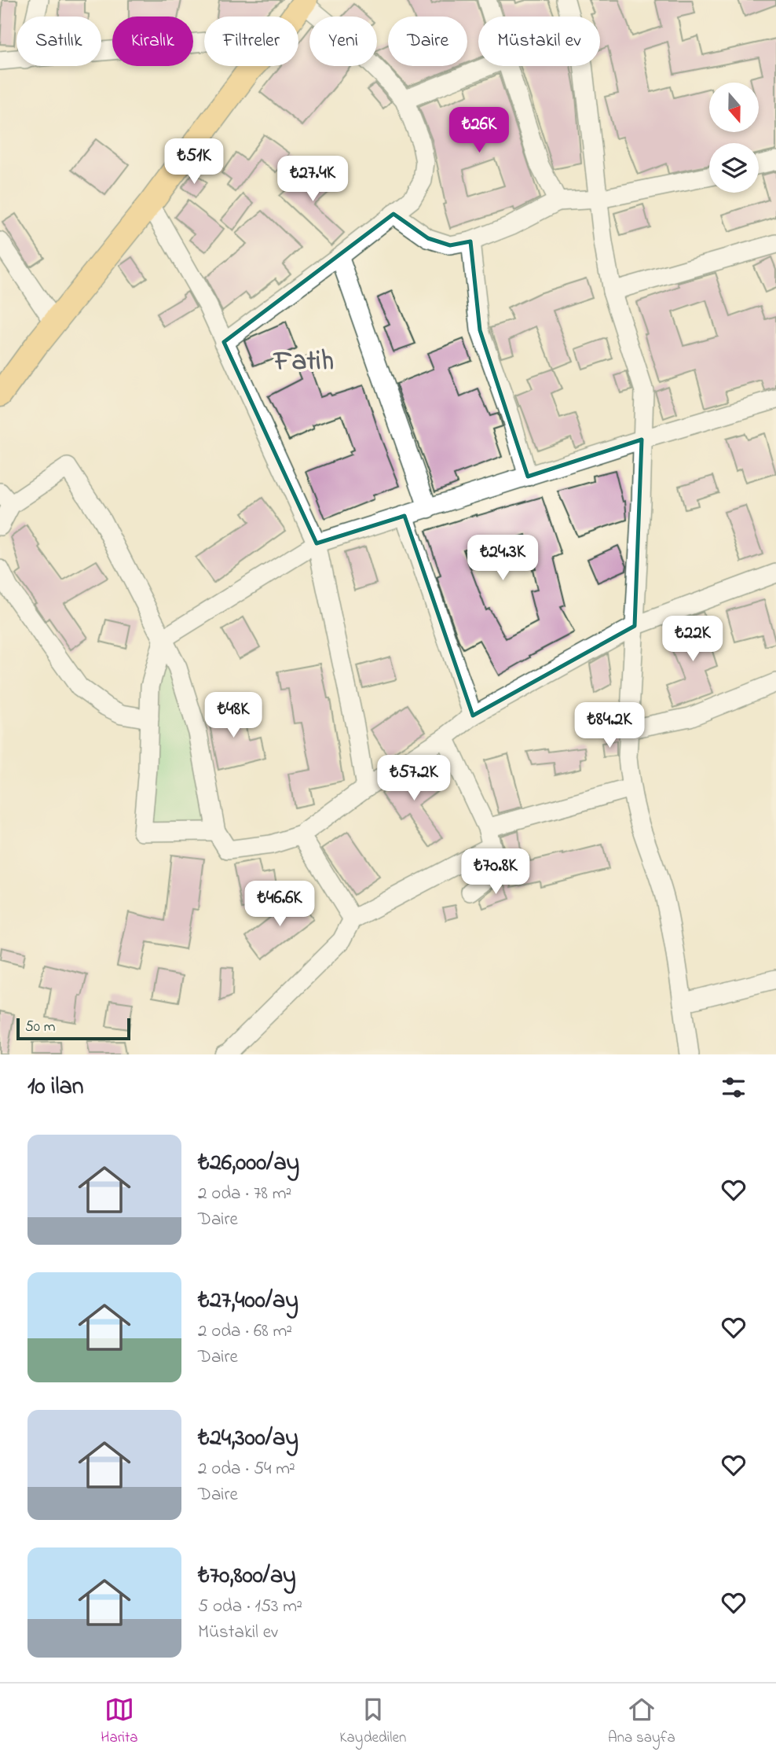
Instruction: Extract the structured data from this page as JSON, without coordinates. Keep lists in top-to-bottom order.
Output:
{
  "districts": ["Fatih"],
  "scale_bar": "50 m",
  "north": "bottom",
  "page": {
    "chip": [
      "Satılık",
      "Kiralık",
      "Filtreler",
      "Yeni",
      "Daire",
      "Müstakil ev"
    ],
    "price": [
      "₺26K",
      "₺51K",
      "₺27.4K",
      "₺24.3K",
      "₺22K",
      "₺48K",
      "₺84.2K",
      "₺57.2K",
      "₺70.8K",
      "₺46.6K"
    ],
    "scale": "50 m",
    "heading": "10 ilan",
    "list": [
      {
        "name": "₺26,000/ay",
        "note": "2 oda · 78 m² · Daire"
      },
      {
        "name": "₺27,400/ay",
        "note": "2 oda · 68 m² · Daire"
      },
      {
        "name": "₺24,300/ay",
        "note": "2 oda · 54 m² · Daire"
      },
      {
        "name": "₺70,800/ay",
        "note": "5 oda · 153 m² · Müstakil ev"
      }
    ],
    "tabs": ["Harita", "Kaydedilen", "Ana sayfa"]
  }
}
